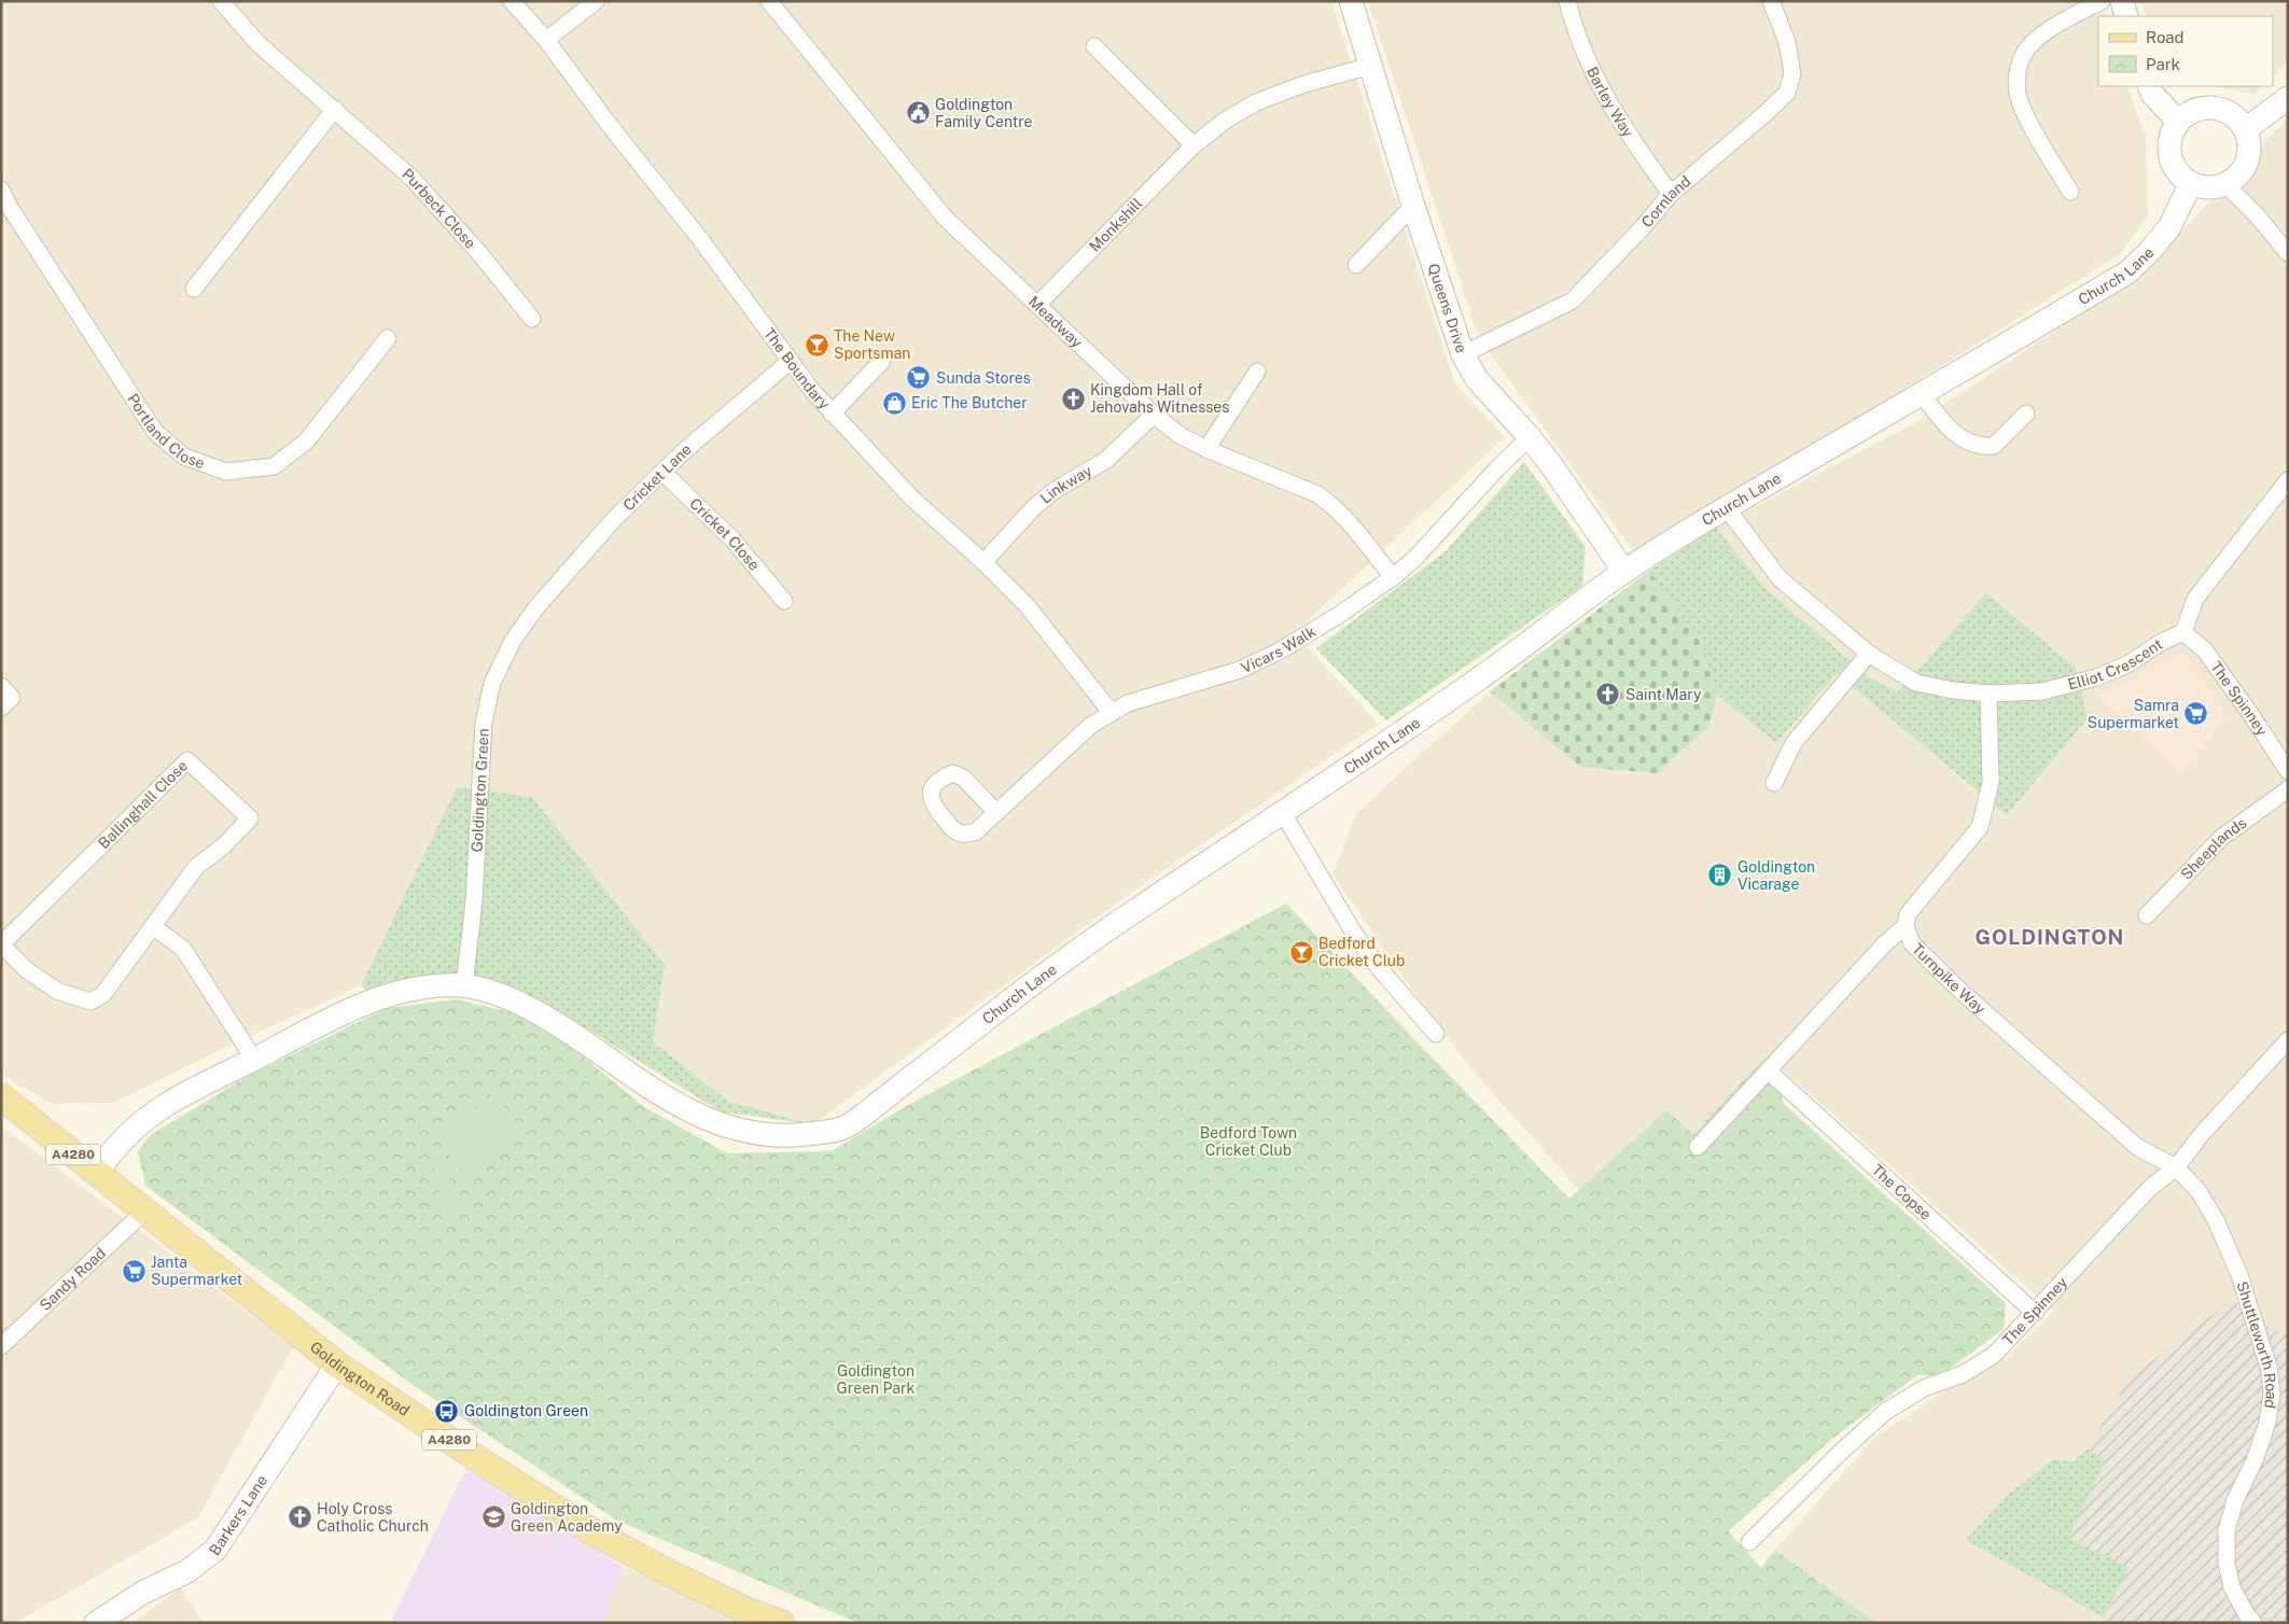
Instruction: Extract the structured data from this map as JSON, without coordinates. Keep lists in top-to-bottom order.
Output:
{
  "streets": {
    "main road": ["A4280", "Goldington Road"],
    "street": [
      "Barley Way",
      "Cornland",
      "Purbeck Close",
      "Monkshill",
      "Church Lane",
      "Queens Drive",
      "Meadway",
      "The Boundary",
      "Portland Close",
      "Cricket Lane",
      "Linkway",
      "Cricket Close",
      "Vicars Walk",
      "Elliot Crescent",
      "The Spinney",
      "Goldington Green",
      "Ballinghall Close",
      "Sheeplands",
      "Turnpike Way",
      "The Copse",
      "Sandy Road",
      "Shuttleworth Road",
      "Barkers Lane"
    ]
  },
  "crossings": [
    ["Barley Way", "Cornland"],
    ["Cornland", "Queens Drive"],
    ["Monkshill", "Queens Drive"],
    ["Monkshill", "Meadway"],
    ["Church Lane", "Queens Drive"],
    ["Church Lane", "Elliot Crescent"],
    ["Church Lane", "Goldington Green"],
    ["Queens Drive", "Vicars Walk"],
    ["Meadway", "Linkway"],
    ["Meadway", "Vicars Walk"],
    ["The Boundary", "Cricket Lane"],
    ["The Boundary", "Linkway"],
    ["The Boundary", "Vicars Walk"],
    ["Cricket Lane", "Cricket Close"],
    ["Cricket Lane", "Goldington Green"],
    ["Elliot Crescent", "The Spinney"],
    ["Elliot Crescent", "Turnpike Way"],
    ["The Spinney", "Turnpike Way"],
    ["The Spinney", "The Copse"],
    ["The Spinney", "Shuttleworth Road"],
    ["Turnpike Way", "Shuttleworth Road"],
    ["Sandy Road", "Goldington Road"],
    ["Goldington Road", "Barkers Lane"]
  ],
  "districts": ["GOLDINGTON"],
  "parks": ["Bedford Town Cricket Club", "Goldington Green Park"],
  "places": {
    "public building": ["Goldington Family Centre"],
    "bar": ["The New Sportsman", "Bedford Cricket Club"],
    "supermarket": ["Sunda Stores", "Samra Supermarket", "Janta Supermarket"],
    "church": ["Kingdom Hall of Jehovahs Witnesses", "Saint Mary", "Holy Cross Catholic Church"],
    "shop": ["Eric The Butcher"],
    "building": ["Goldington Vicarage"],
    "bus stop": ["Goldington Green"],
    "school or university": ["Goldington Green Academy"]
  },
  "legend": ["Road", "Park"]
}
